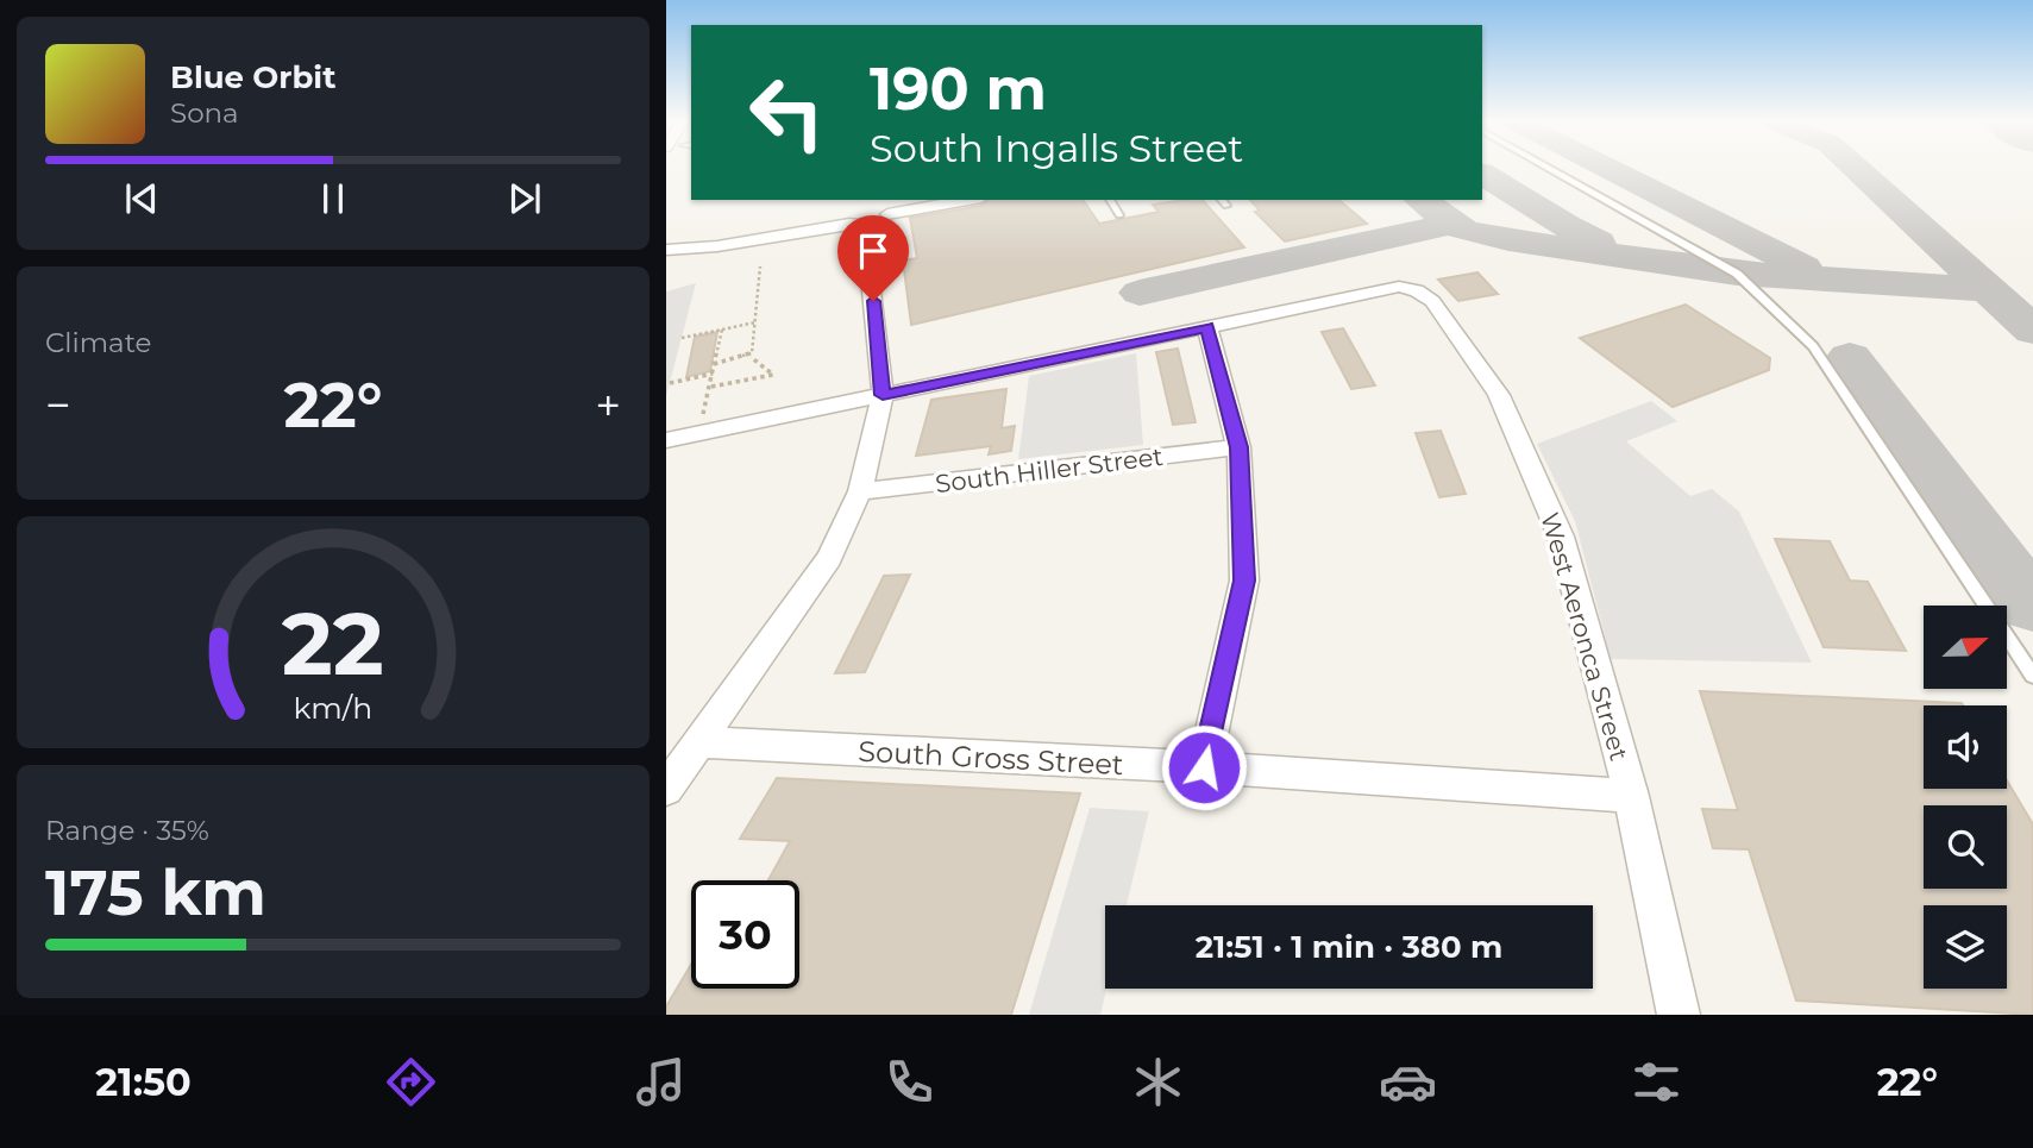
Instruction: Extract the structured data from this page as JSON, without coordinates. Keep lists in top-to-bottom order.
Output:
{
  "streets": {
    "street": ["South Hiller Street", "West Aeronca Street", "South Gross Street"]
  },
  "crossings": [
    ["West Aeronca Street", "South Gross Street"]
  ],
  "north": "right",
  "page": {
    "turn": ["190 m", "South Ingalls Street"],
    "song": ["Blue Orbit", "Sona"],
    "tile": [
      "Climate",
      ["Range · 35%", "175 km"]
    ],
    "heat": ["−", "22°", "+"],
    "limit": "30",
    "trip": "21:51 · 1 min · 380 m",
    "tabs": ["21:50", "22°"],
    "gauge": ["22", "km/h"]
  }
}
